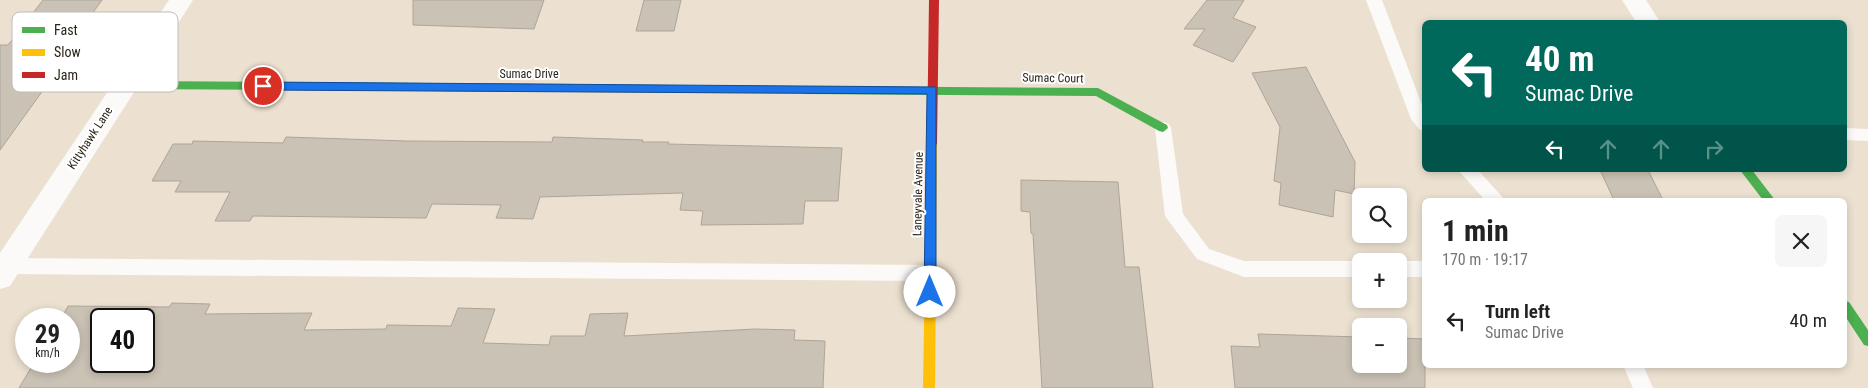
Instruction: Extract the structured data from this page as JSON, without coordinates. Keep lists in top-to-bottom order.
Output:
{
  "streets": {
    "street": [
      "Sumac Drive",
      "Sumac Court",
      "Kittyhawk Lane",
      "Laneyvale Avenue"
    ]
  },
  "crossings": [
    ["Sumac Drive", "Sumac Court"],
    ["Sumac Drive", "Laneyvale Avenue"],
    ["Sumac Court", "Laneyvale Avenue"]
  ],
  "legend": ["Fast", "Slow", "Jam"],
  "page": {
    "turn": ["40 m", "Sumac Drive"],
    "map_buttons": ["+", "−"],
    "heading": ["1 min", "170 m · 19:17"],
    "list": [
      {
        "name": "Turn left",
        "note": "Sumac Drive",
        "value": "40 m"
      }
    ],
    "speed": "29 km/h",
    "limit": "40"
  }
}
